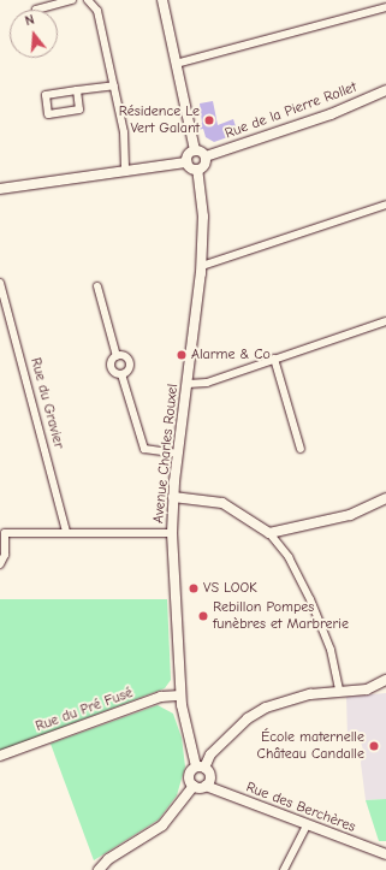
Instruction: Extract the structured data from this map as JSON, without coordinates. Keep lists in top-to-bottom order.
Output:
{
  "streets": {
    "street": [
      "Rue de la Pierre Rollet",
      "Rue du Gravier",
      "Avenue Charles Rouxel",
      "Rue du Pré Fusé",
      "Rue des Berchères"
    ]
  },
  "crossings": [
    ["Rue de la Pierre Rollet", "Avenue Charles Rouxel"],
    ["Avenue Charles Rouxel", "Rue du Pré Fusé"]
  ],
  "places": [
    "Résidence Le Vert Galant",
    "Alarme & Co",
    "VS LOOK",
    "Rebillon Pompes funèbres et Marbrerie",
    "École maternelle Château Candalle"
  ],
  "north": "top"
}
